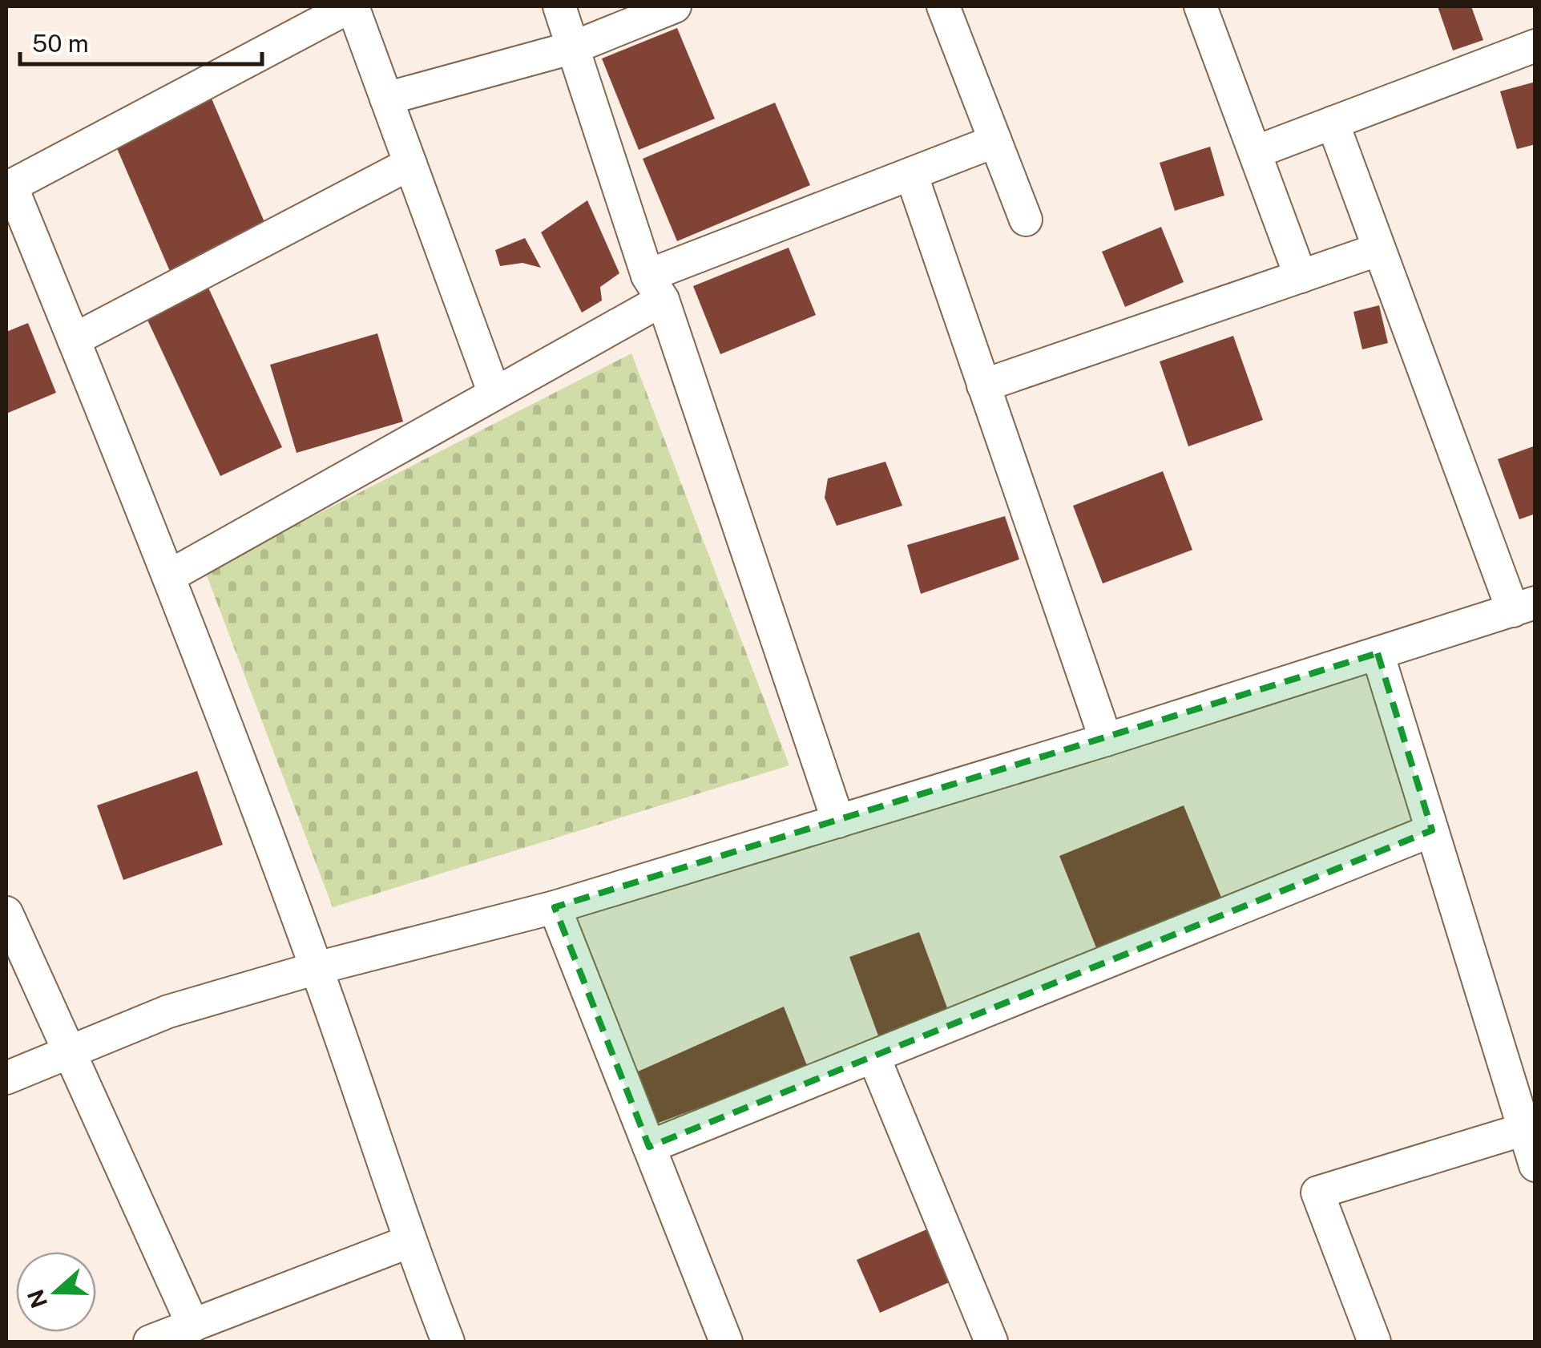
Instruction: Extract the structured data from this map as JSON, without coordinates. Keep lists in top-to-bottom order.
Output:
{
  "scale_bar": "50 m",
  "north": "left"
}
